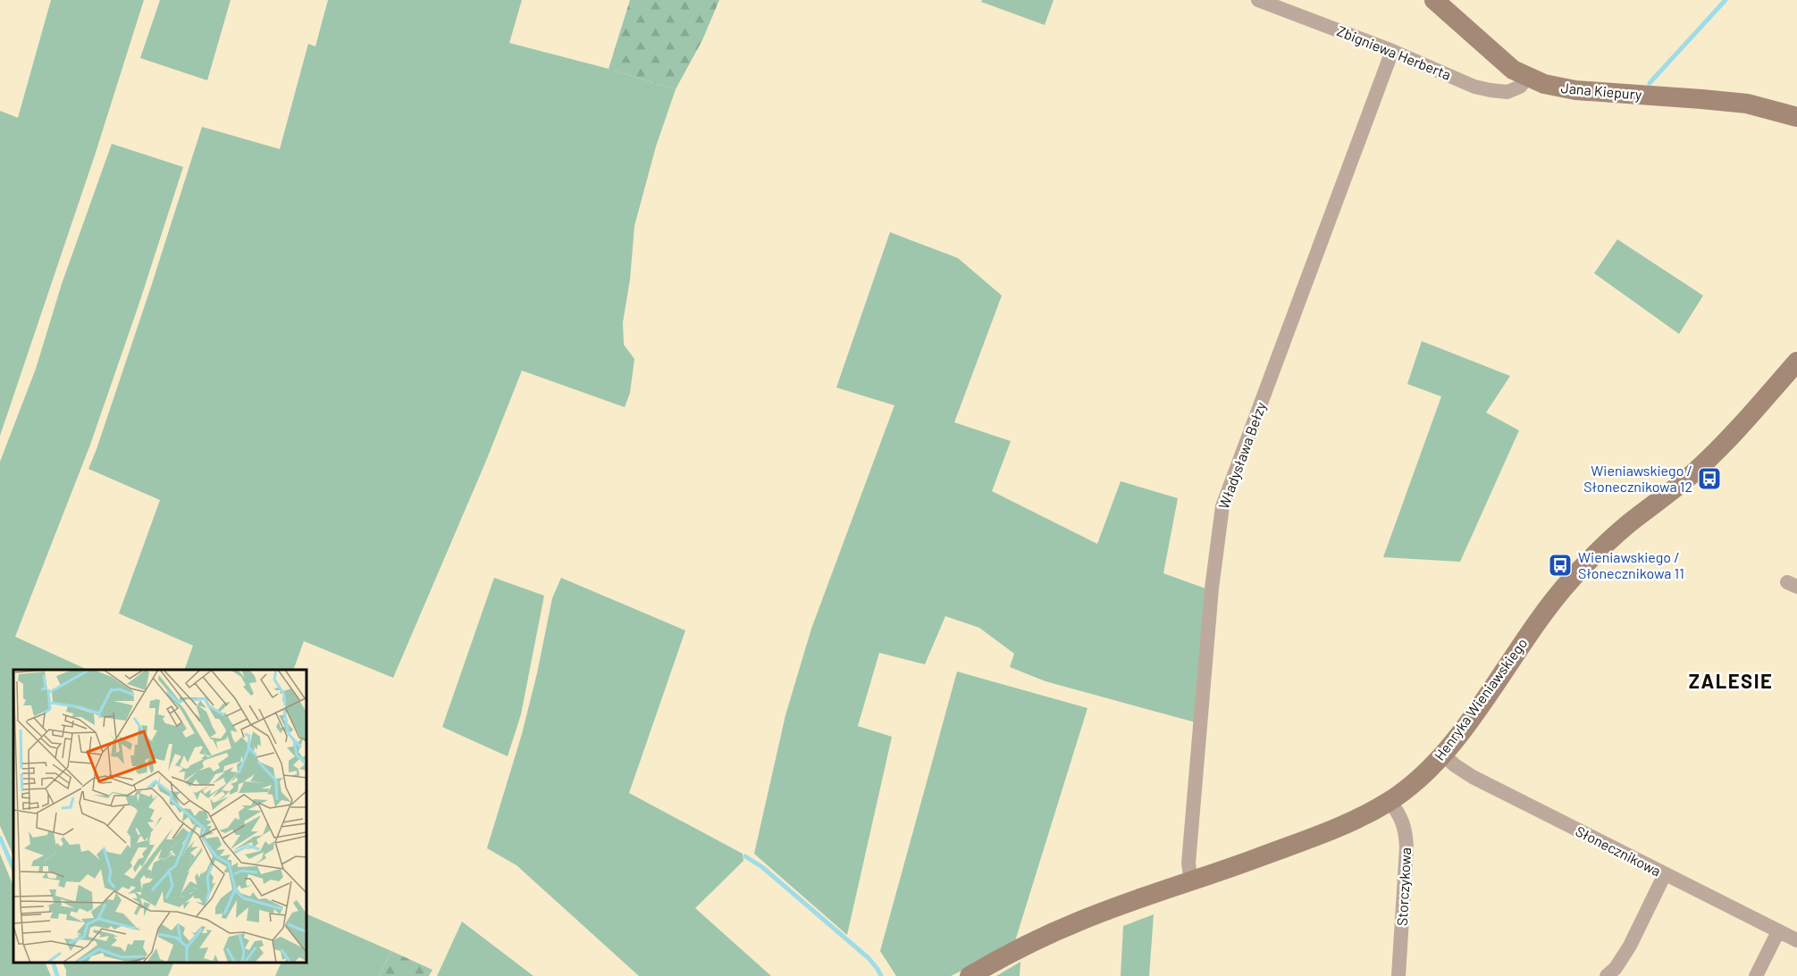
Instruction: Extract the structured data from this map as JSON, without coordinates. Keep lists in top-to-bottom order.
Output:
{
  "streets": {
    "street": [
      "Zbigniewa Herberta",
      "Jana Kiepury",
      "Władysława Bełzy",
      "Henryka Wieniawskiego",
      "Słonecznikowa",
      "Storczykowa"
    ]
  },
  "crossings": [
    ["Zbigniewa Herberta", "Jana Kiepury"],
    ["Zbigniewa Herberta", "Władysława Bełzy"],
    ["Władysława Bełzy", "Henryka Wieniawskiego"],
    ["Henryka Wieniawskiego", "Słonecznikowa"],
    ["Henryka Wieniawskiego", "Storczykowa"]
  ],
  "districts": ["ZALESIE"],
  "places": {
    "bus stop": ["Wieniawskiego / Słonecznikowa 12", "Wieniawskiego / Słonecznikowa 11"]
  }
}
